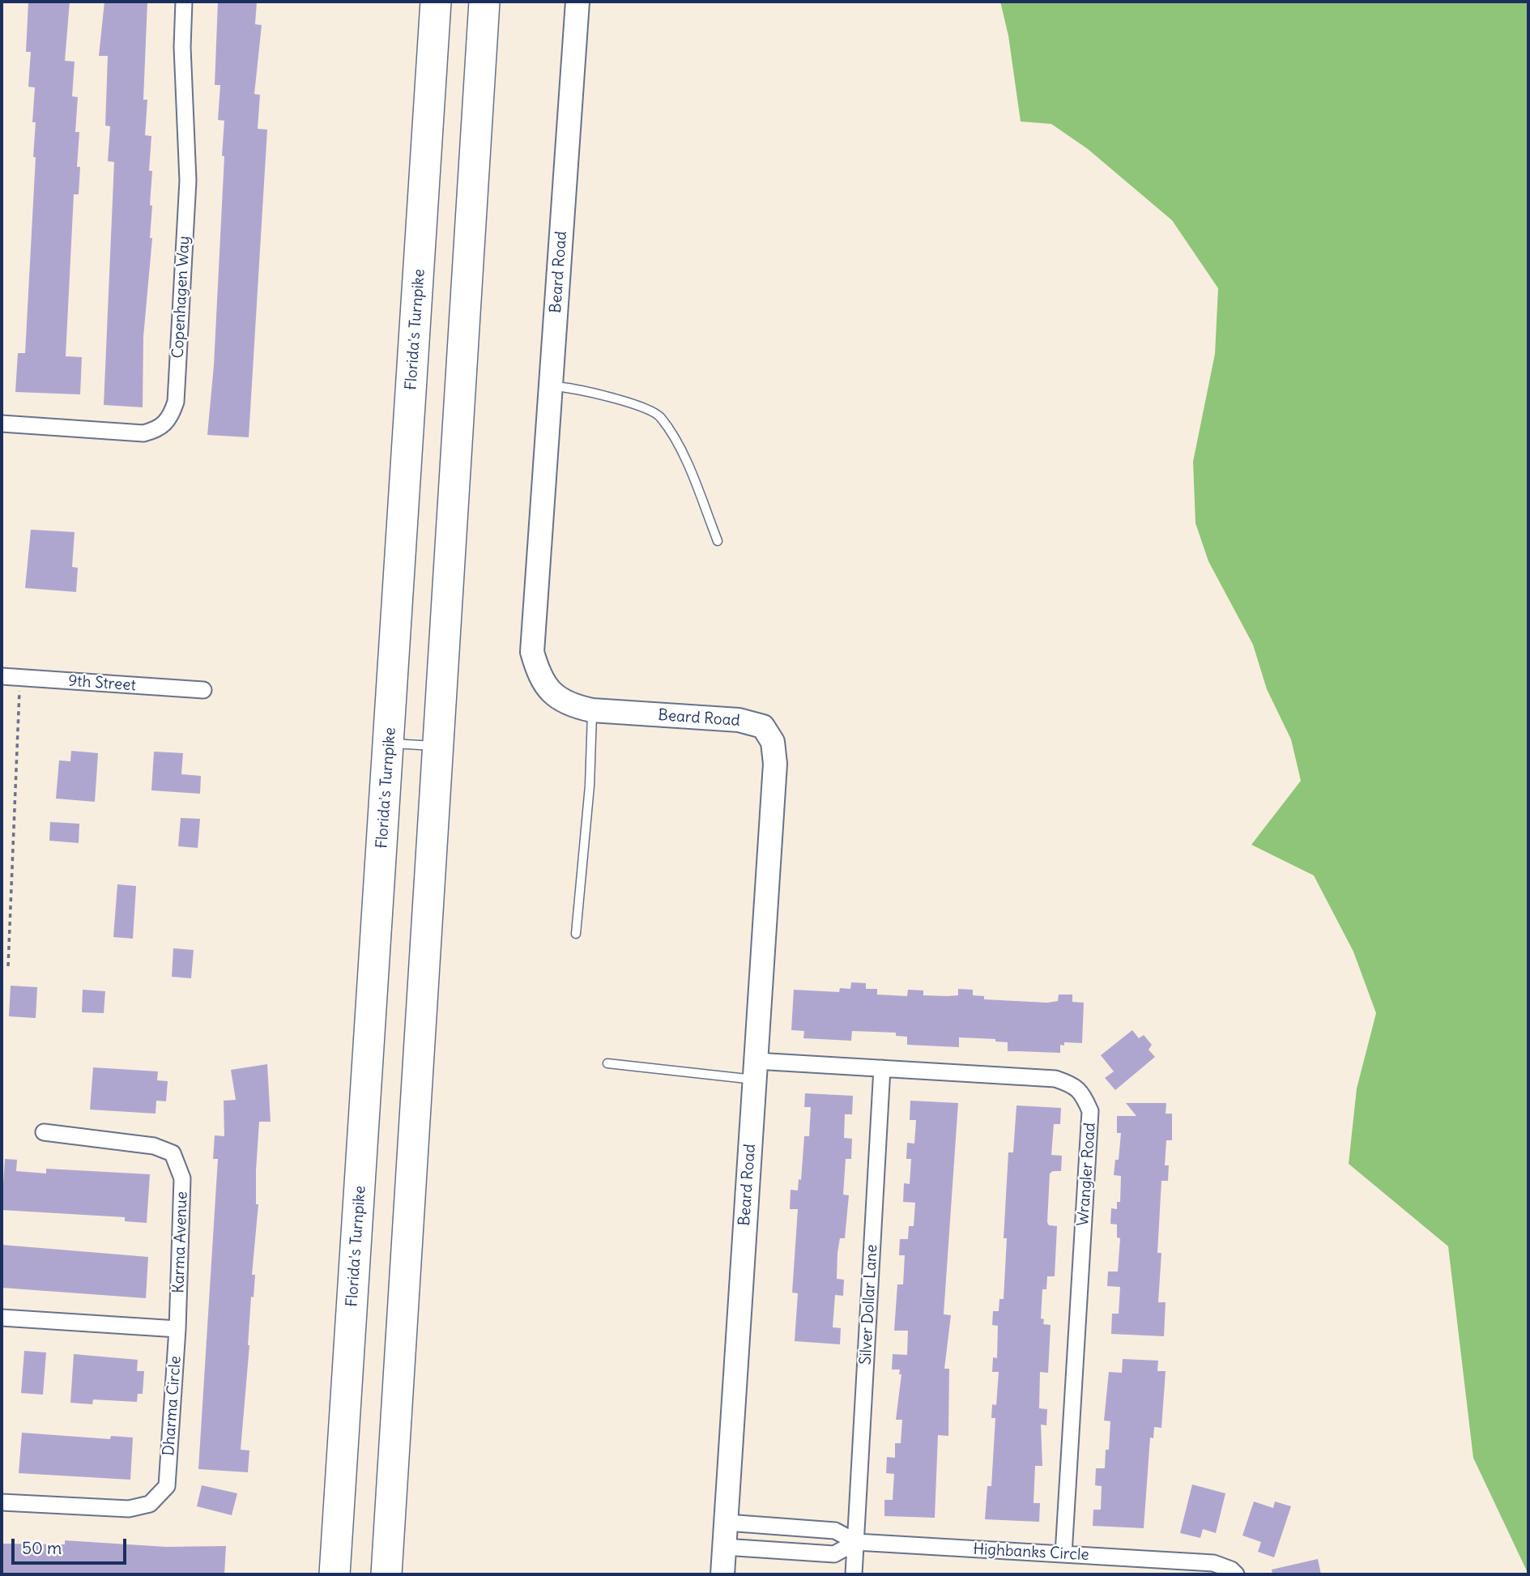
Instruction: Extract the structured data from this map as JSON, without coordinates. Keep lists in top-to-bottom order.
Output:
{
  "streets": {
    "highway": ["Florida's Turnpike"],
    "street": [
      "Beard Road",
      "Copenhagen Way",
      "9th Street",
      "Wrangler Road",
      "Karma Avenue",
      "Silver Dollar Lane",
      "Dharma Circle",
      "Highbanks Circle"
    ]
  },
  "crossings": [
    ["Beard Road", "Wrangler Road"],
    ["Wrangler Road", "Silver Dollar Lane"],
    ["Wrangler Road", "Highbanks Circle"],
    ["Karma Avenue", "Dharma Circle"],
    ["Silver Dollar Lane", "Highbanks Circle"]
  ],
  "scale_bar": "50 m"
}
